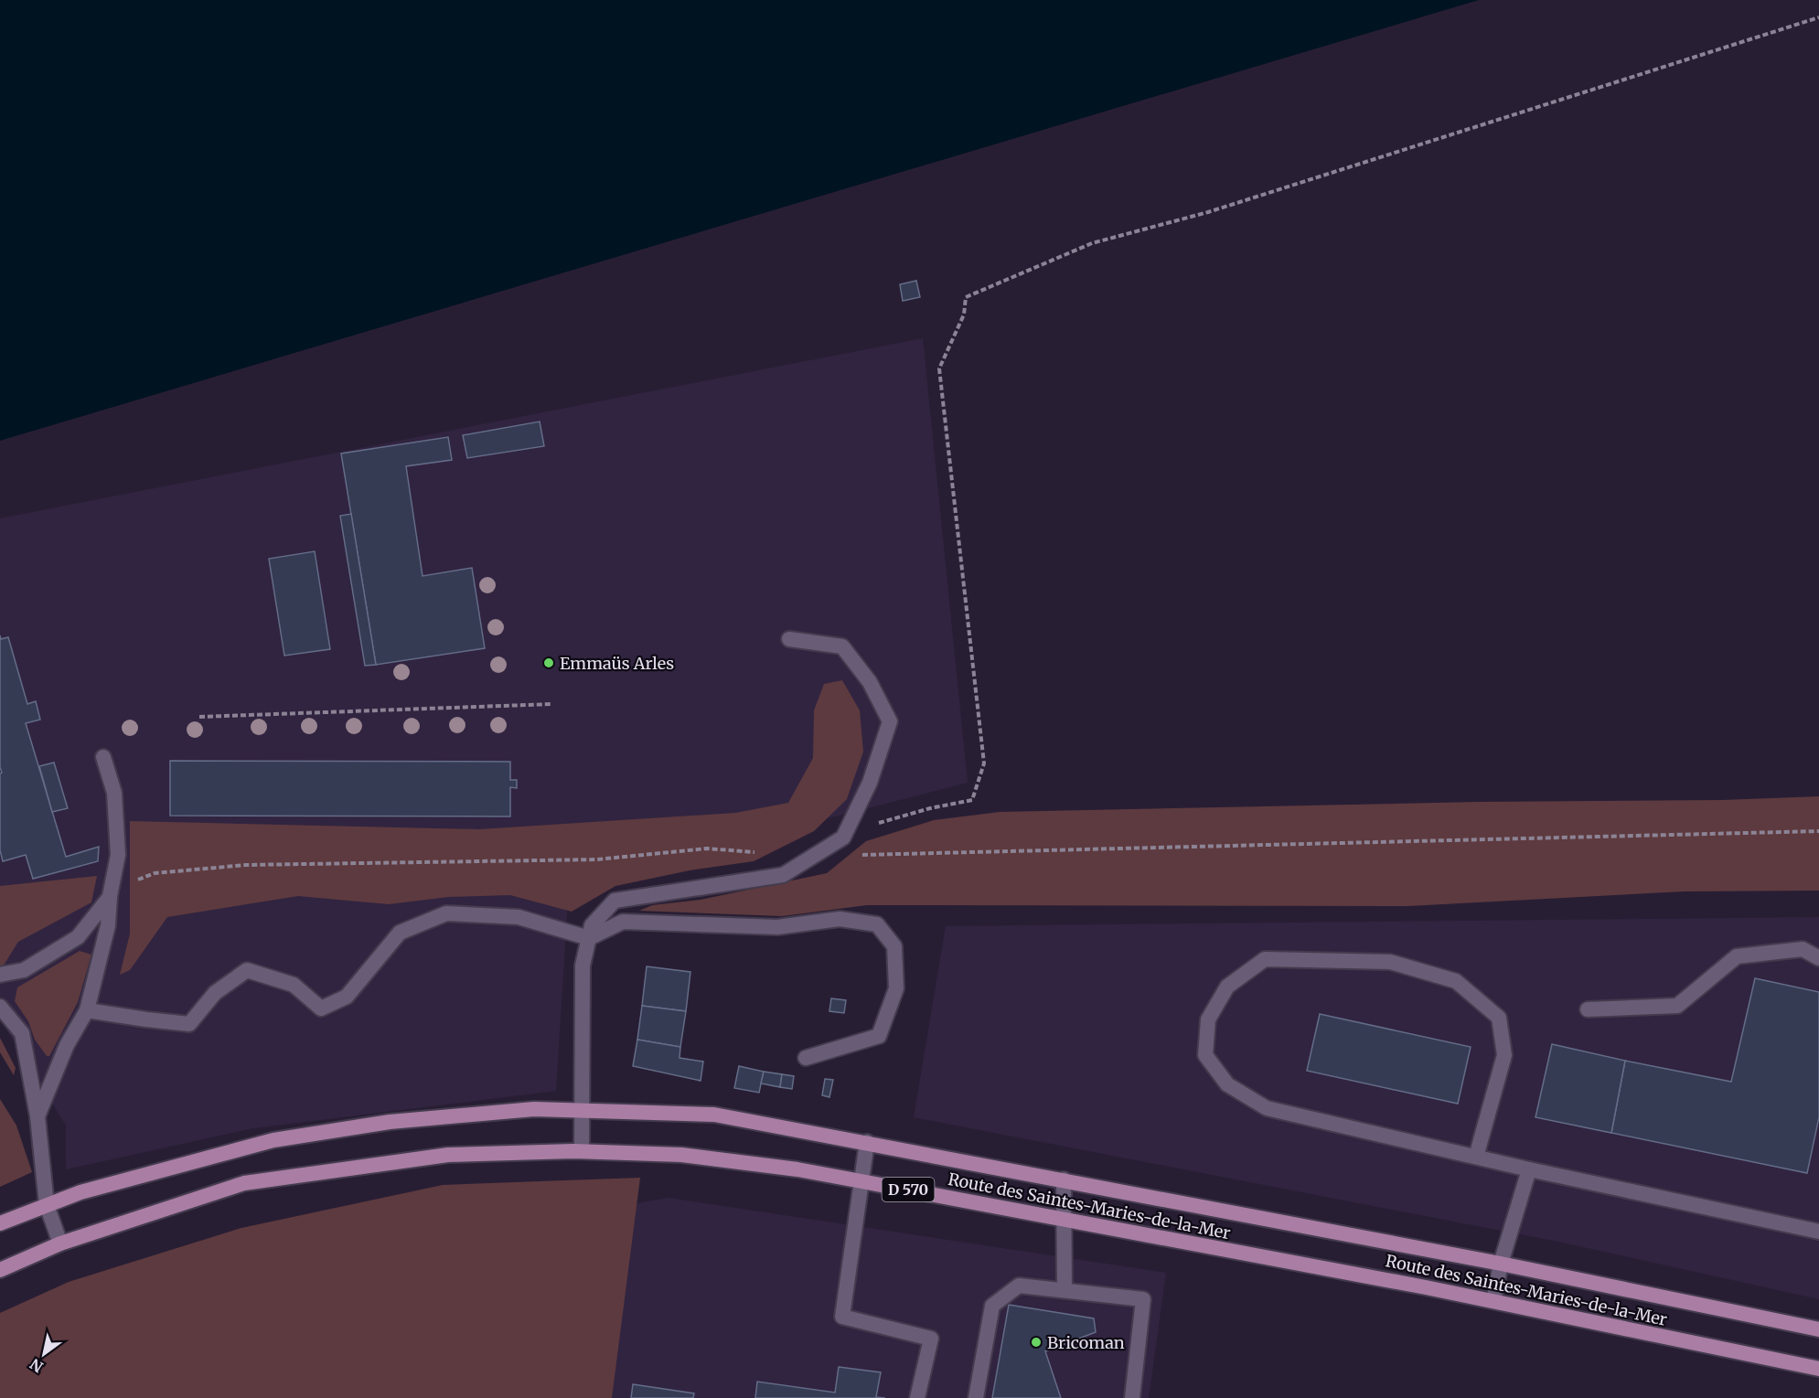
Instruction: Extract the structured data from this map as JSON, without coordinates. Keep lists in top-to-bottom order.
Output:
{
  "streets": {
    "main road": ["D 570", "Route des Saintes-Maries-de-la-Mer"]
  },
  "places": ["Emmaüs Arles", "Bricoman"],
  "north": "bottom left"
}
